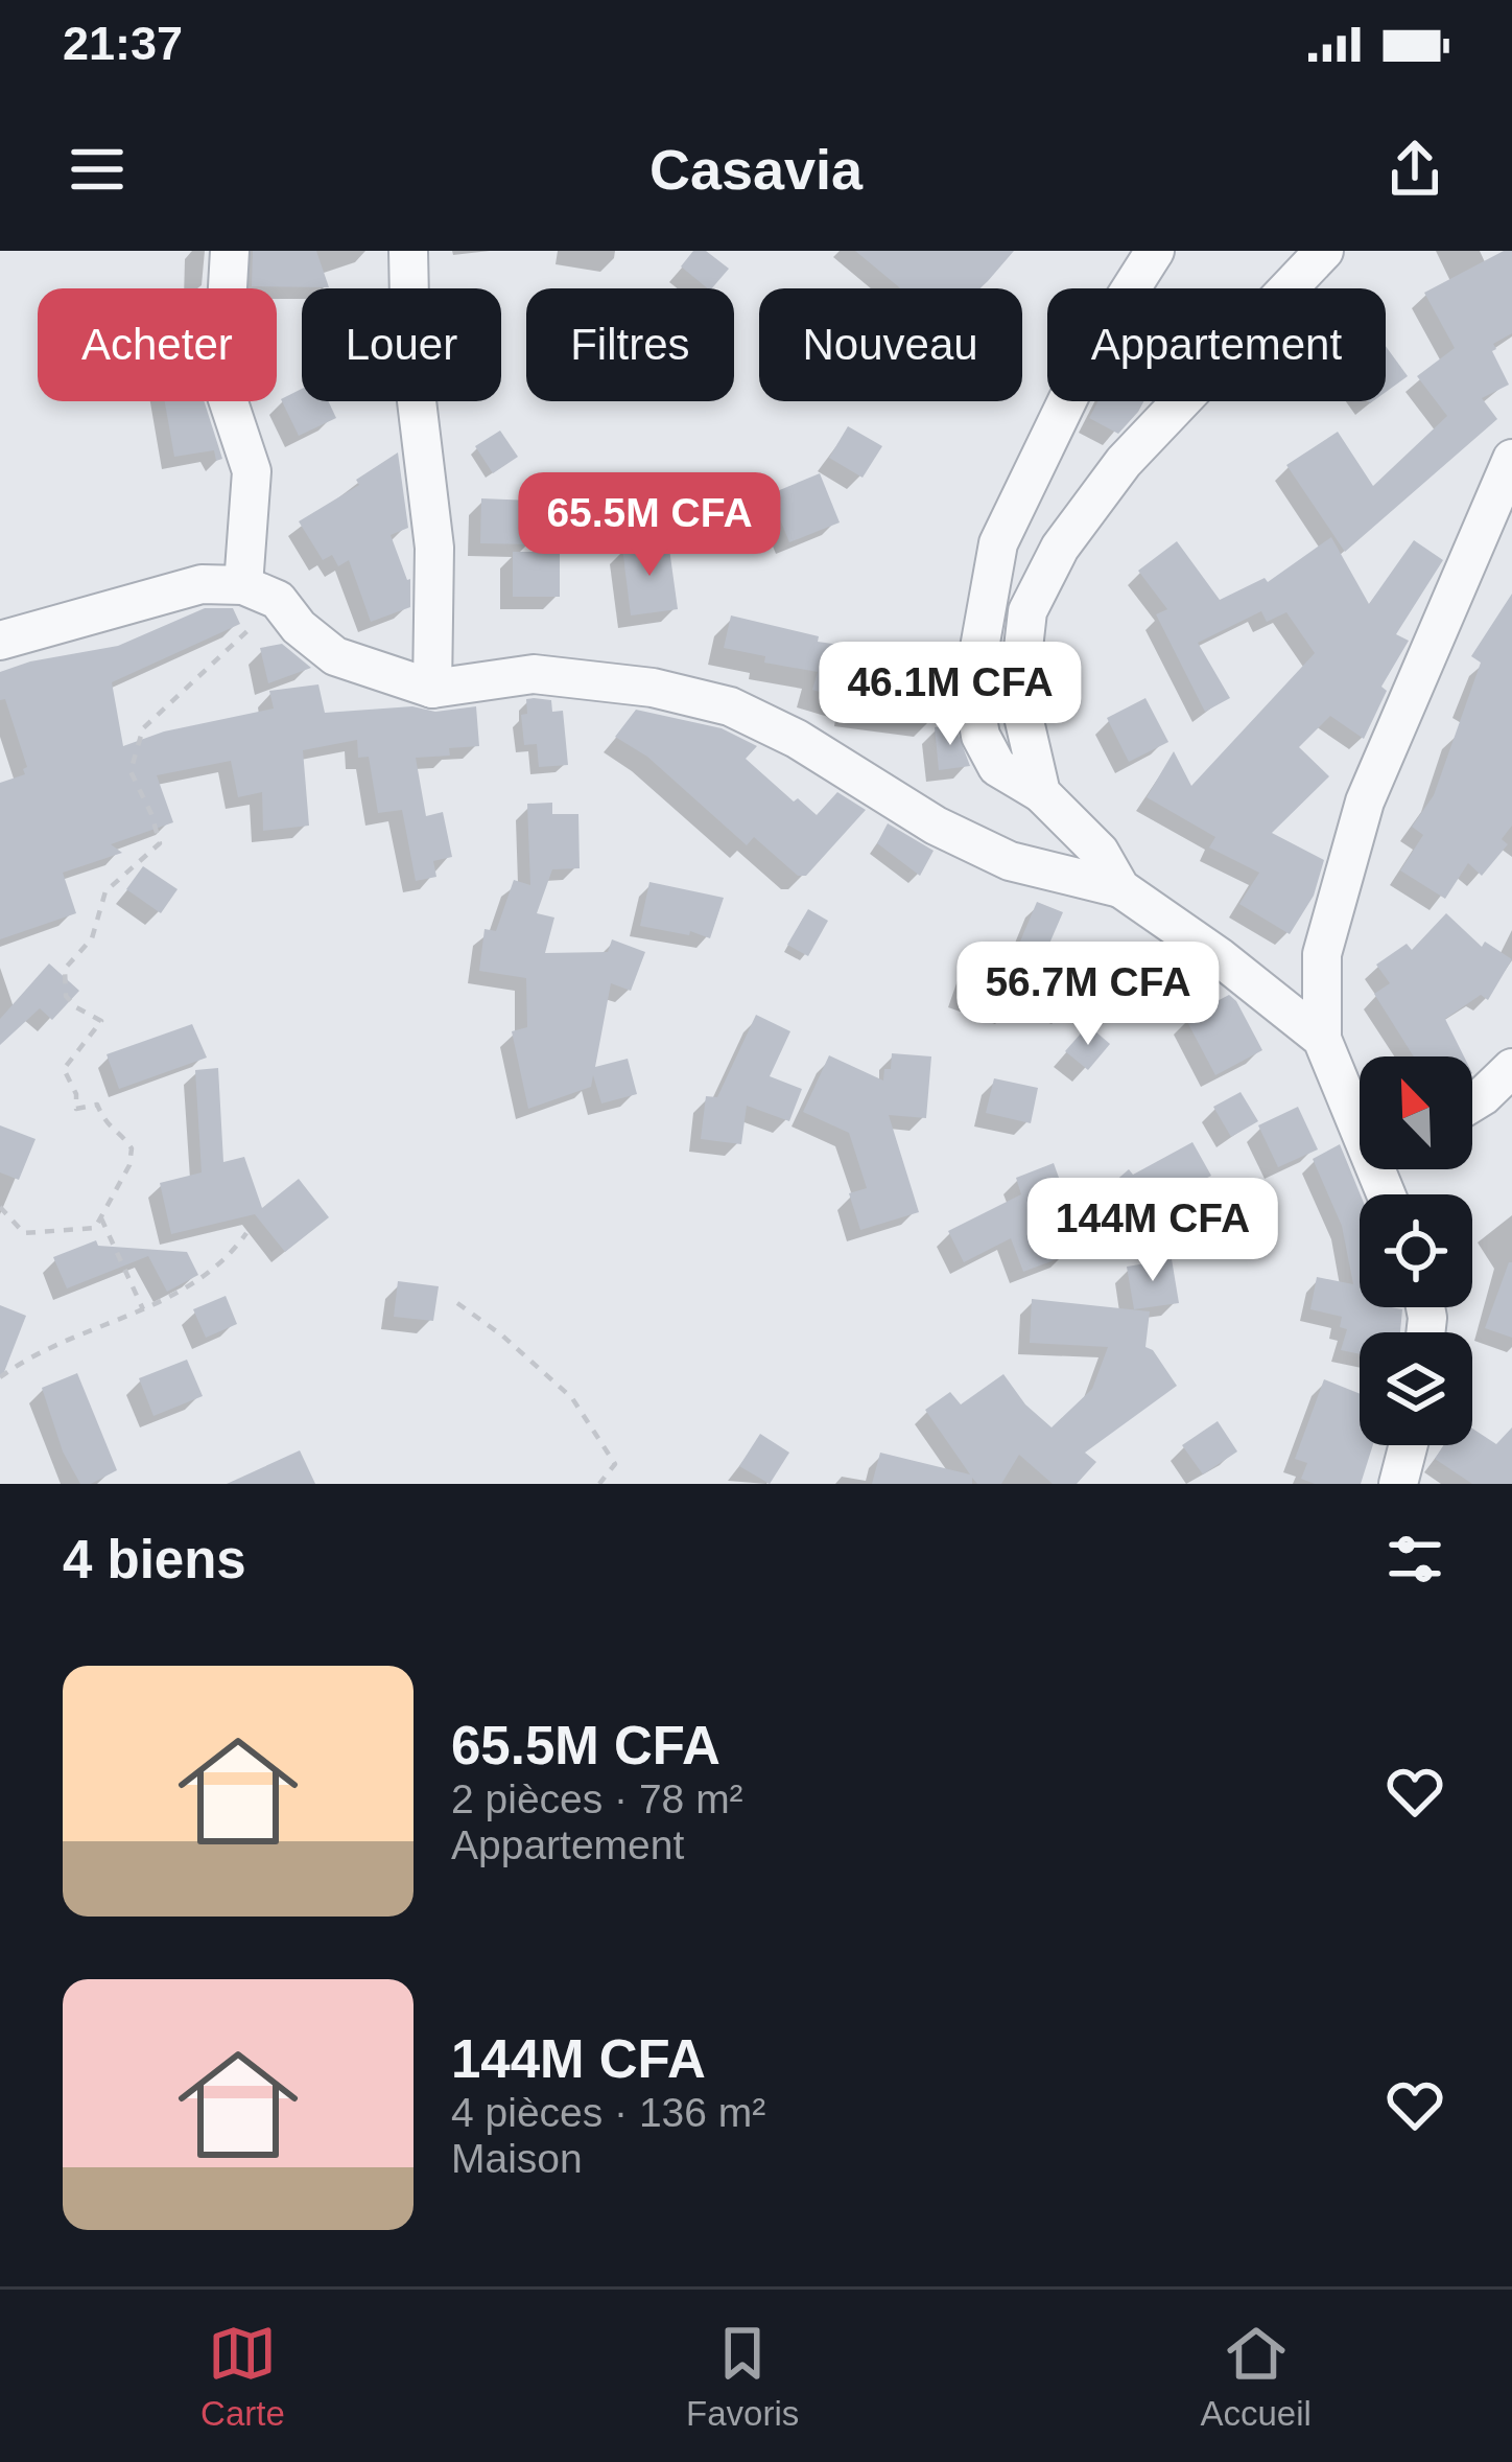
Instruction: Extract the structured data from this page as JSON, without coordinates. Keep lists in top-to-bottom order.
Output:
{
  "north": "top left",
  "page": {
    "status": "21:37",
    "header": "Casavia",
    "chip": [
      "Acheter",
      "Louer",
      "Filtres",
      "Nouveau",
      "Appartement"
    ],
    "price": [
      "65.5M CFA",
      "46.1M CFA",
      "56.7M CFA",
      "144M CFA"
    ],
    "heading": "4 biens",
    "list": [
      {
        "name": "65.5M CFA",
        "note": "2 pièces · 78 m² · Appartement"
      },
      {
        "name": "144M CFA",
        "note": "4 pièces · 136 m² · Maison"
      }
    ],
    "tabs": ["Carte", "Favoris", "Accueil"]
  }
}
